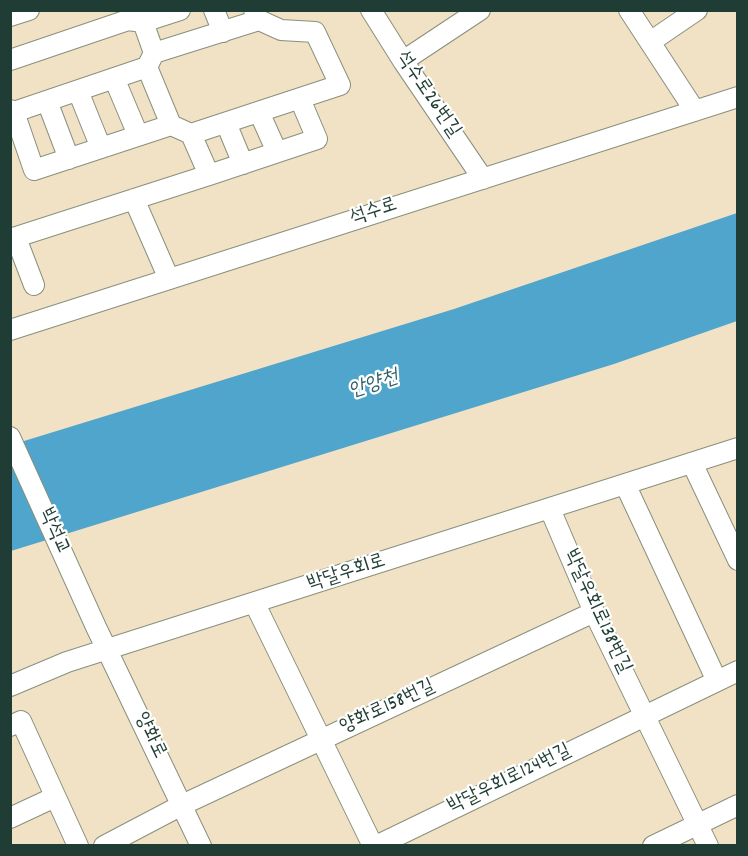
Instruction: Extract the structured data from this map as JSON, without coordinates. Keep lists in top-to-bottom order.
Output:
{
  "streets": {
    "street": [
      "석수로26번길",
      "석수로",
      "박석교",
      "박달우회로",
      "박달우회로138번길",
      "양화로158번길",
      "양화로",
      "박달우회로124번길"
    ]
  },
  "crossings": [
    ["석수로26번길", "석수로"],
    ["박석교", "양화로"],
    ["박달우회로", "박달우회로138번길"],
    ["박달우회로", "양화로"],
    ["박달우회로", "박달우회로124번길"],
    ["박달우회로138번길", "양화로158번길"],
    ["박달우회로138번길", "박달우회로124번길"],
    ["양화로158번길", "양화로"],
    ["양화로158번길", "박달우회로124번길"]
  ],
  "water": ["안양천"]
}
